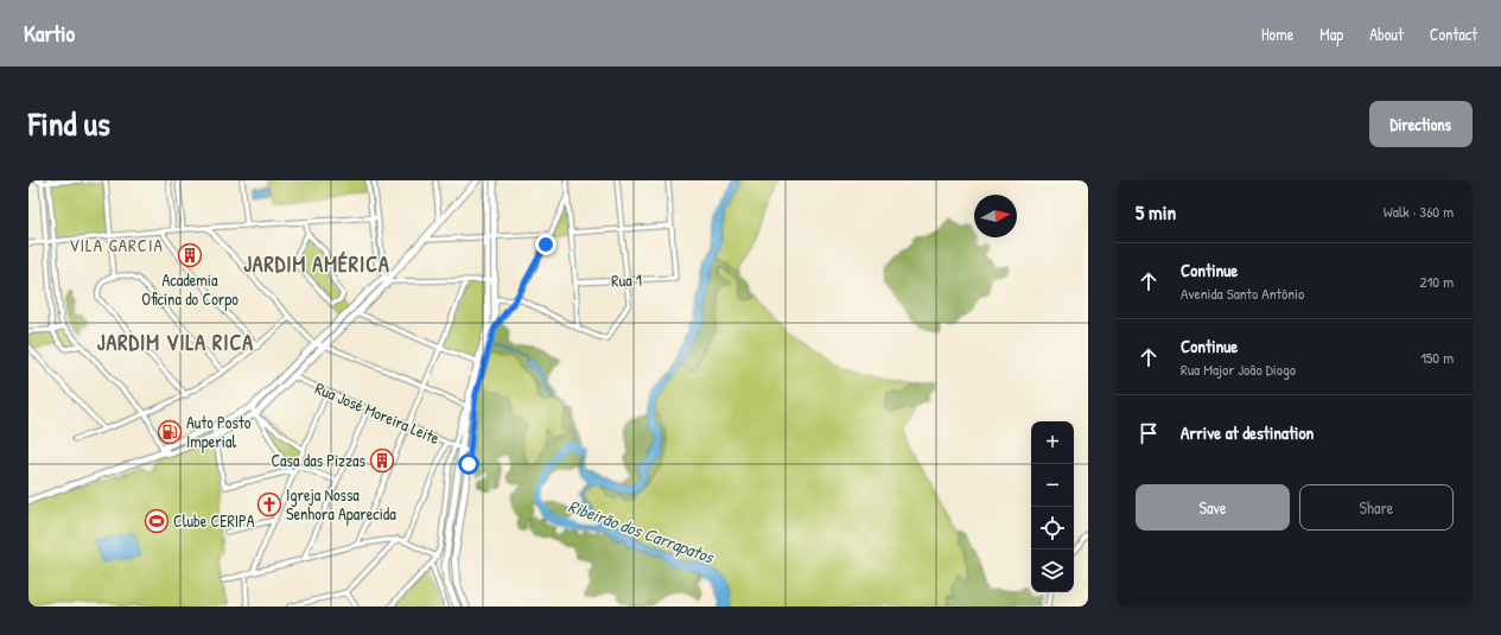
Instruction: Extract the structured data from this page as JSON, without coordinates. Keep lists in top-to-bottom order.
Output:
{
  "streets": {
    "street": ["Rua 1", "Rua José Moreira Leite"]
  },
  "districts": ["VILA GARCIA", "JARDIM AMÉRICA", "JARDIM VILA RICA"],
  "water": ["Ribeirão dos Carrapatos"],
  "places": {
    "building": ["Academia Oficina do Corpo", "Casa das Pizzas"],
    "fuel station": ["Auto Posto Imperial"],
    "church": ["Igreja Nossa Senhora Aparecida"],
    "sports": ["Clube CERIPA"]
  },
  "north": "right",
  "page": {
    "header": "Kartio",
    "nav": [
      "Home",
      "Map",
      "About",
      "Contact"
    ],
    "title": "Find us",
    "buttons": [
      "Directions",
      ["Save", "Share"]
    ],
    "heading": ["5 min", "Walk · 360 m"],
    "list": [
      ["Continue", "Avenida Santo Antônio", "210 m"],
      ["Continue", "Rua Major João Diogo", "150 m"],
      "Arrive at destination"
    ],
    "map_buttons": ["+", "−"]
  }
}
